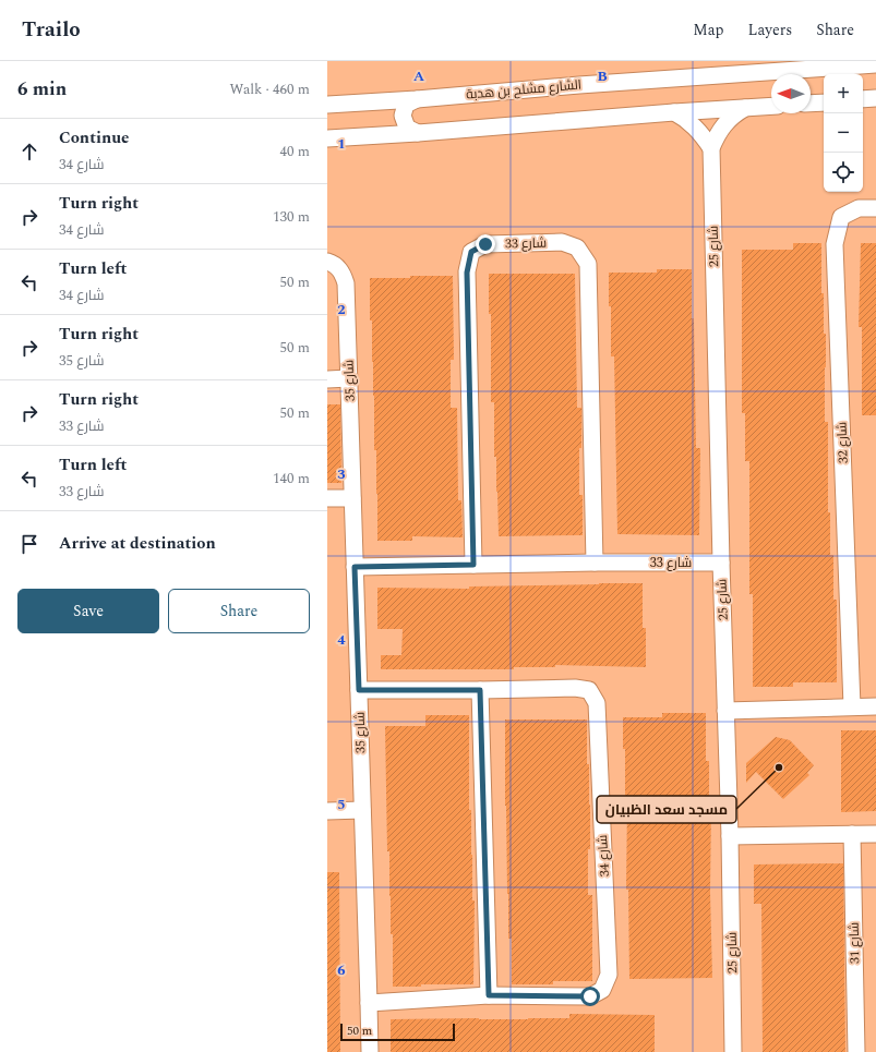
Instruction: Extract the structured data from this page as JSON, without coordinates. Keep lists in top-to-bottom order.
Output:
{
  "streets": {
    "street": [
      "الشارع مشلح بن هدبة",
      "شارع 33",
      "شارع 25",
      "شارع 35",
      "شارع 32",
      "شارع 34",
      "شارع 31"
    ]
  },
  "crossings": [
    ["شارع 33", "شارع 25"],
    ["شارع 33", "شارع 35"],
    ["شارع 35", "شارع 34"]
  ],
  "places": ["مسجد سعد الظبيان"],
  "scale_bar": "50 m",
  "north": "left",
  "page": {
    "header": "Trailo",
    "nav": ["Map", "Layers", "Share"],
    "heading": ["6 min", "Walk · 460 m"],
    "map_buttons": ["+", "−"],
    "list": [
      ["Continue", "شارع 34", "40 m"],
      ["Turn right", "شارع 34", "130 m"],
      ["Turn left", "شارع 34", "50 m"],
      ["Turn right", "شارع 35", "50 m"],
      ["Turn right", "شارع 33", "50 m"],
      ["Turn left", "شارع 33", "140 m"],
      "Arrive at destination"
    ],
    "buttons": ["Save", "Share"],
    "scale": "50 m"
  },
  "grid": {
    "columns": ["A", "B"],
    "rows": [
      "1",
      "2",
      "3",
      "4",
      "5",
      "6"
    ]
  }
}
